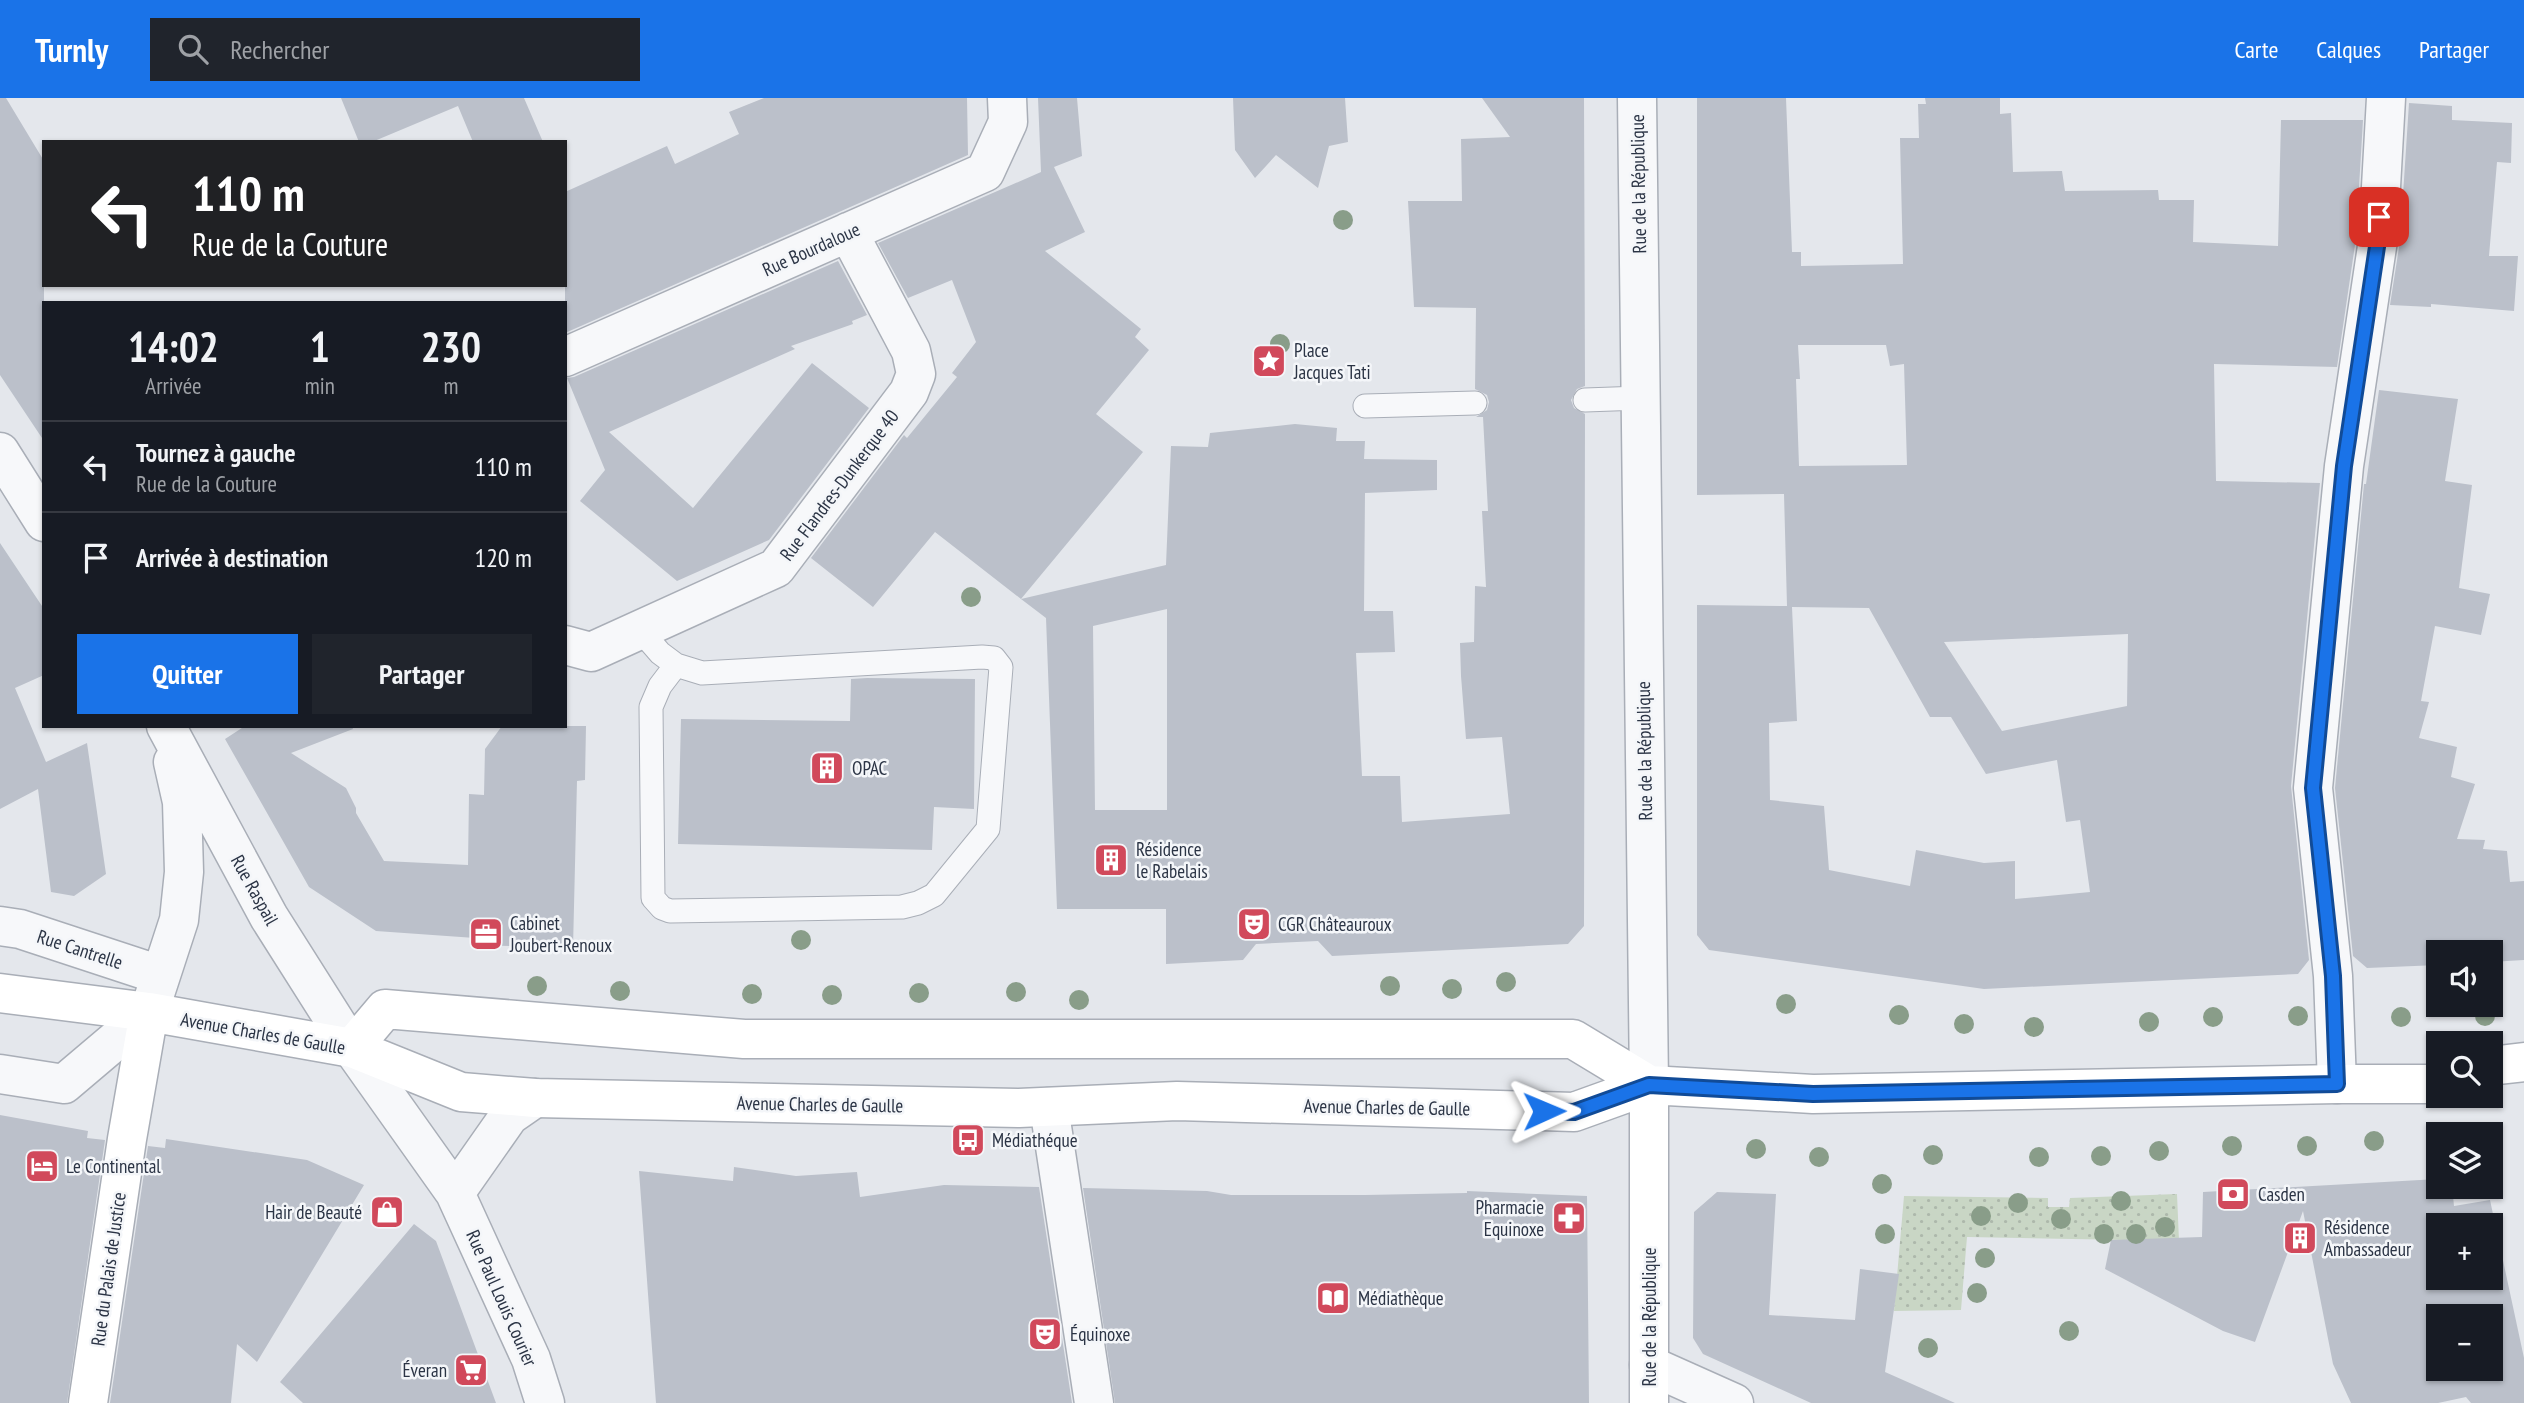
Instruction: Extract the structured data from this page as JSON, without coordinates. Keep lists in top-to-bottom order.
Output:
{
  "streets": {
    "main road": ["Rue de la République", "Avenue Charles de Gaulle", "Rue du Palais de Justice"],
    "street": [
      "Rue Bourdaloue",
      "Rue Flandres-Dunkerque 40",
      "Rue Raspail",
      "Rue Cantrelle",
      "Rue Paul Louis Courier"
    ]
  },
  "crossings": [
    ["Rue de la République", "Avenue Charles de Gaulle"],
    ["Rue Bourdaloue", "Rue Flandres-Dunkerque 40"],
    ["Rue Raspail", "Rue Cantrelle"],
    ["Rue Raspail", "Avenue Charles de Gaulle"],
    ["Rue Raspail", "Rue du Palais de Justice"],
    ["Rue Raspail", "Rue Paul Louis Courier"],
    ["Avenue Charles de Gaulle", "Rue du Palais de Justice"],
    ["Avenue Charles de Gaulle", "Rue Paul Louis Courier"]
  ],
  "places": {
    "place": ["Place Jacques Tati"],
    "building": ["OPAC", "Résidence le Rabelais", "Résidence Ambassadeur"],
    "theatre": ["CGR Châteauroux", "Équinoxe"],
    "office": ["Cabinet Joubert-Renoux"],
    "bus stop": ["Médiathéque"],
    "hotel": ["Le Continental"],
    "bank": ["Casden"],
    "shop": ["Hair de Beauté"],
    "pharmacy": ["Pharmacie Equinoxe"],
    "library": ["Médiathèque"],
    "supermarket": ["Éveran"]
  },
  "page": {
    "header": "Turnly",
    "search": "Rechercher",
    "nav": ["Carte", "Calques", "Partager"],
    "turn": ["110 m", "Rue de la Couture"],
    "eta": [
      "14:02",
      "Arrivée",
      "1",
      "min",
      "230",
      "m"
    ],
    "list": [
      {
        "name": "Tournez à gauche",
        "note": "Rue de la Couture",
        "value": "110 m"
      },
      {
        "name": "Arrivée à destination",
        "value": "120 m"
      }
    ],
    "buttons": ["Quitter", "Partager"],
    "map_buttons": ["+", "−"]
  }
}
